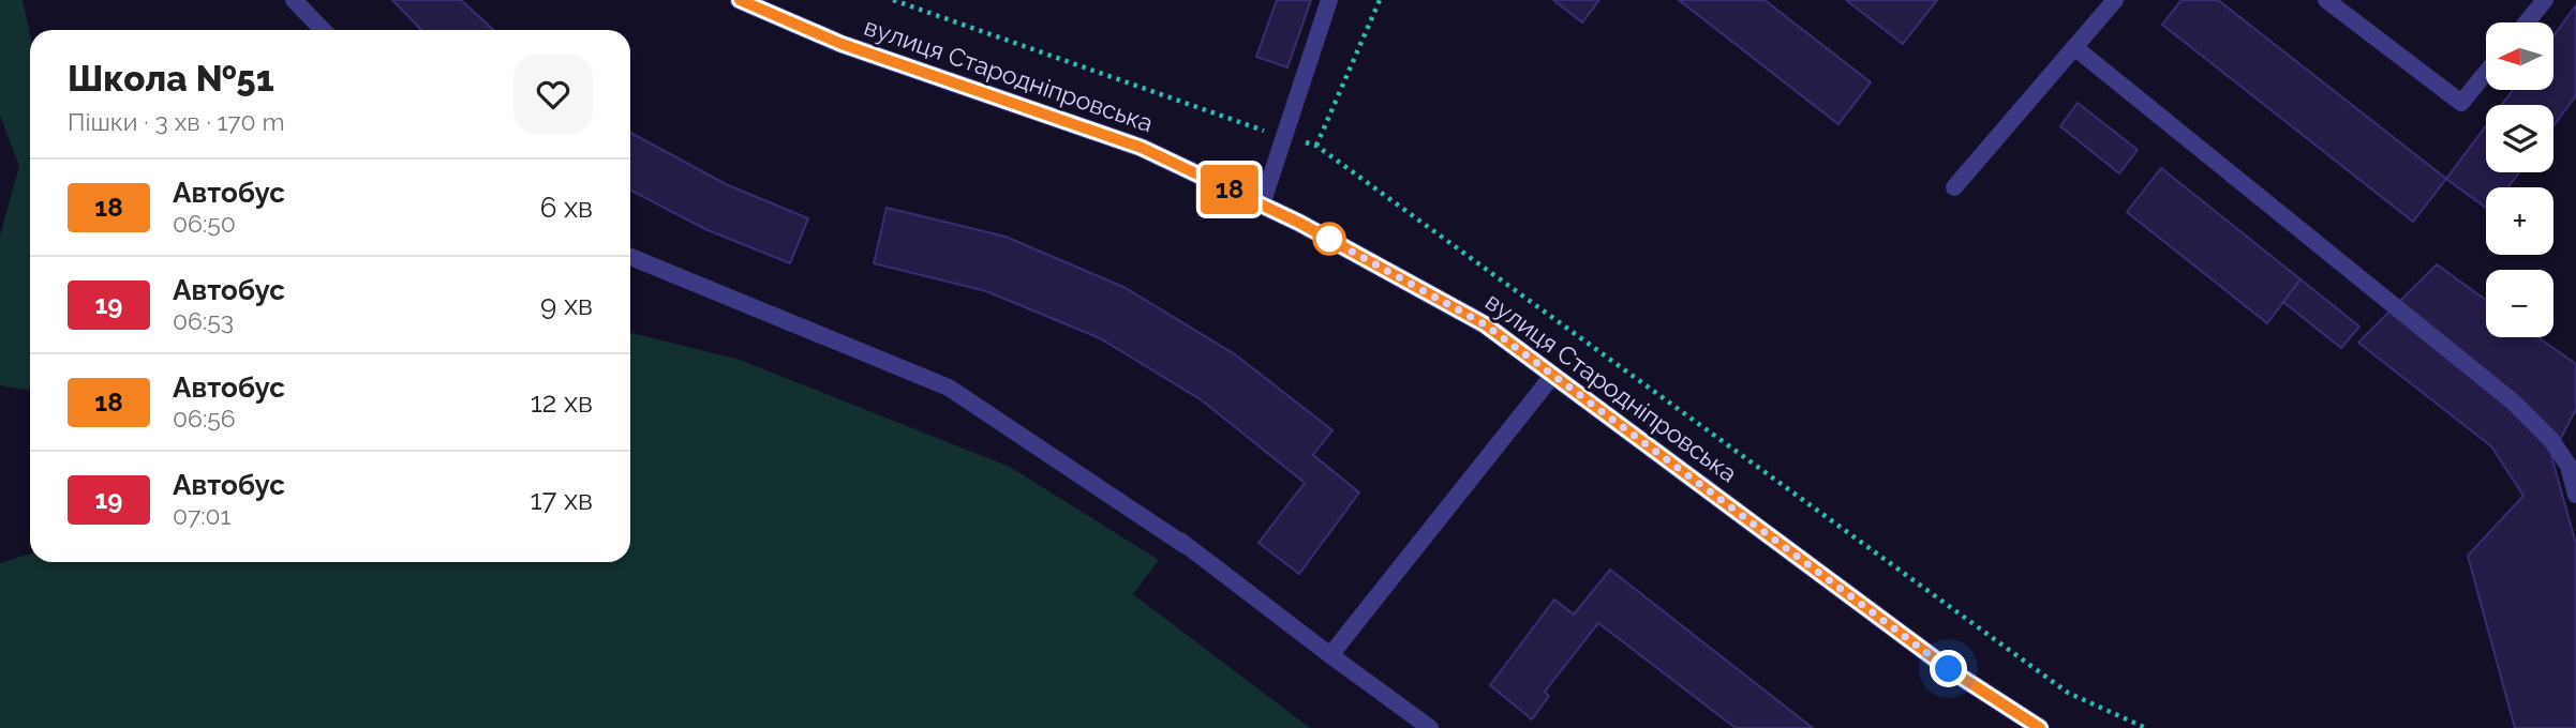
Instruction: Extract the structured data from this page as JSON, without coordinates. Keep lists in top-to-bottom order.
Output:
{
  "streets": {
    "street": ["вулиця Стародніпровська"]
  },
  "lines": ["bus line 18"],
  "north": "left",
  "page": {
    "on_map": "18",
    "map_buttons": ["+", "−"],
    "heading": ["Школа №51", "Пішки · 3 хв · 170 m"],
    "list": [
      {
        "mark": "18",
        "name": "Автобус",
        "note": "06:50",
        "value": "6 хв"
      },
      {
        "mark": "19",
        "name": "Автобус",
        "note": "06:53",
        "value": "9 хв"
      },
      {
        "mark": "18",
        "name": "Автобус",
        "note": "06:56",
        "value": "12 хв"
      },
      {
        "mark": "19",
        "name": "Автобус",
        "note": "07:01",
        "value": "17 хв"
      }
    ]
  }
}
